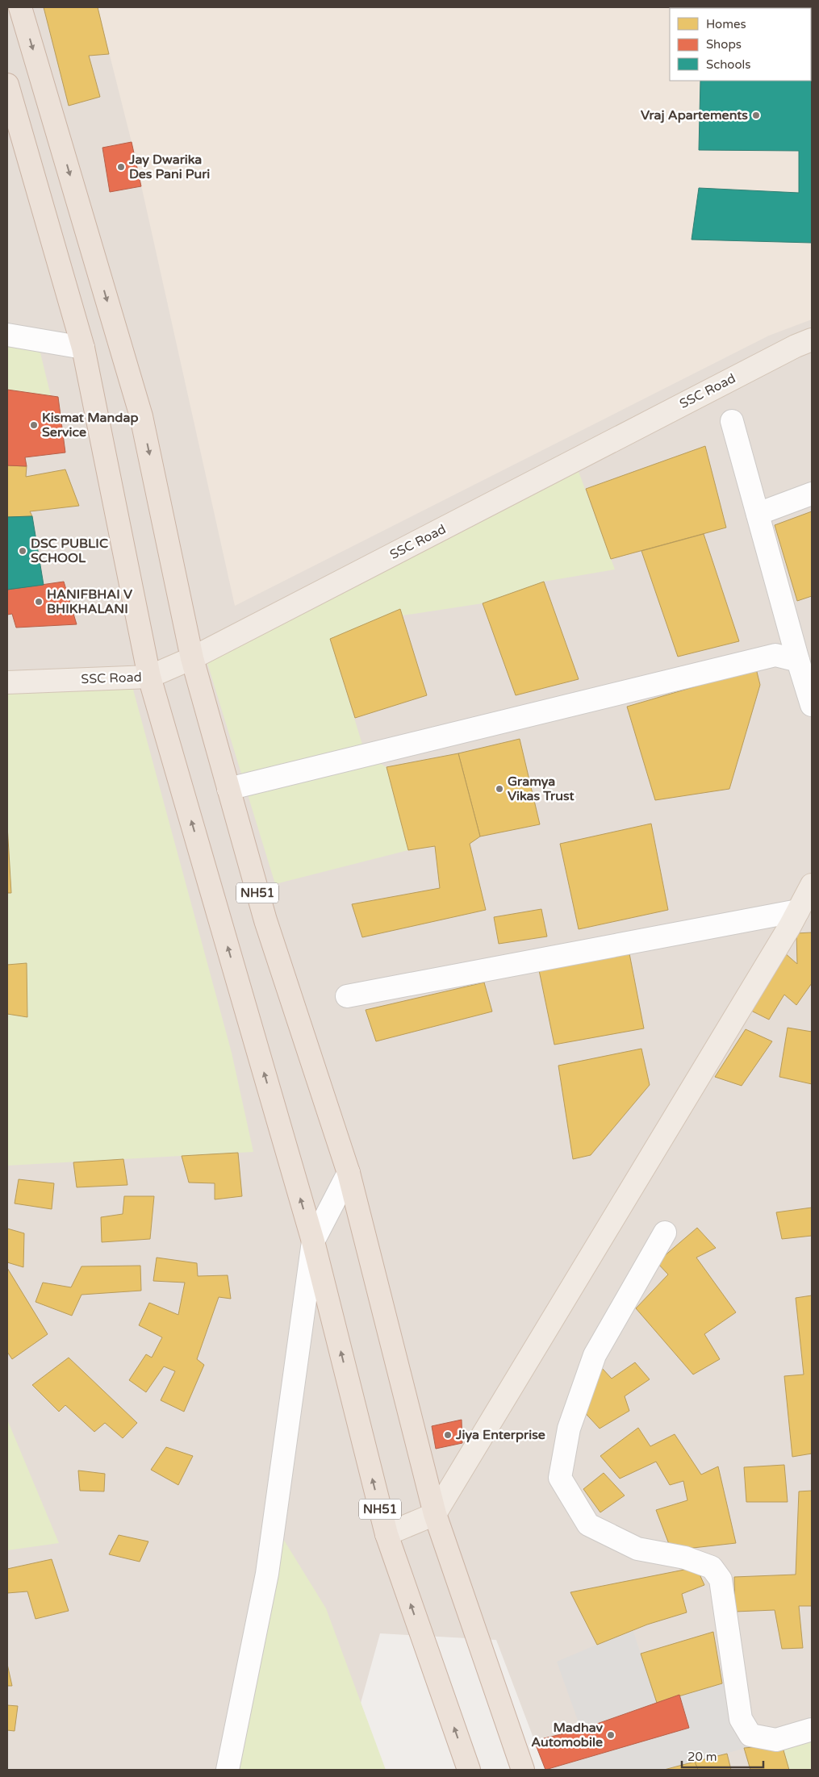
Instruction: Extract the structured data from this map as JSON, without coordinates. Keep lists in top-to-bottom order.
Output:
{
  "streets": {
    "highway": ["NH51"],
    "main road": ["SSC Road"]
  },
  "crossings": [
    ["SSC Road", "NH51"]
  ],
  "places": [
    "Vraj Apartements",
    "Jay Dwarika Des Pani Puri",
    "Kismat Mandap Service",
    "DSC PUBLIC SCHOOL",
    "HANIFBHAI V BHIKHALANI",
    "Gramya Vikas Trust",
    "Jiya Enterprise",
    "Madhav Automobile"
  ],
  "legend": ["Homes", "Shops", "Schools"],
  "scale_bar": "20 m"
}
